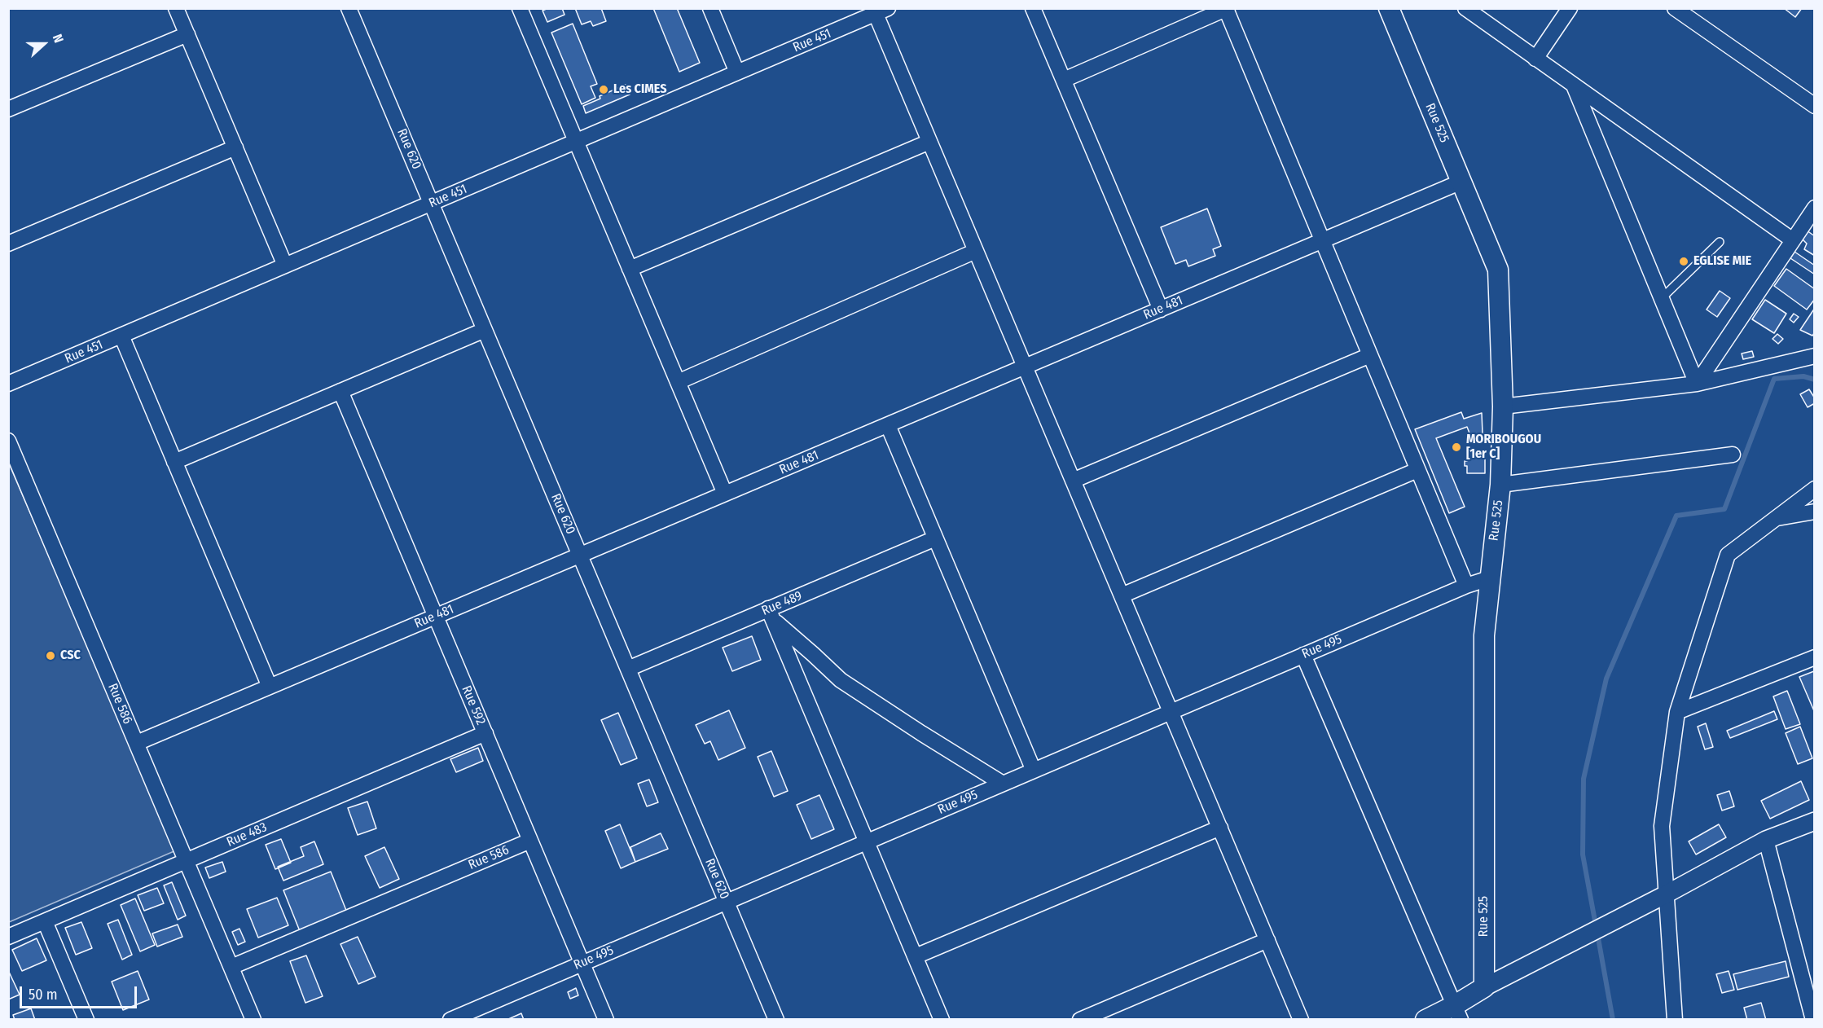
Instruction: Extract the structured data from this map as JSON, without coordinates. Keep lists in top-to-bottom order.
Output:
{
  "streets": {
    "main road": ["Rue 525"],
    "street": [
      "Rue 451",
      "Rue 620",
      "Rue 481",
      "Rue 489",
      "Rue 495",
      "Rue 586",
      "Rue 592",
      "Rue 483"
    ]
  },
  "crossings": [
    ["Rue 451", "Rue 620"],
    ["Rue 525", "Rue 481"],
    ["Rue 525", "Rue 495"],
    ["Rue 620", "Rue 481"],
    ["Rue 620", "Rue 489"],
    ["Rue 620", "Rue 495"],
    ["Rue 481", "Rue 586"],
    ["Rue 481", "Rue 592"],
    ["Rue 495", "Rue 592"],
    ["Rue 586", "Rue 592"],
    ["Rue 586", "Rue 483"],
    ["Rue 592", "Rue 483"]
  ],
  "places": [
    "Les CIMES",
    "EGLISE MIE",
    "MORIBOUGOU [1er C]",
    "CSC"
  ],
  "scale_bar": "50 m",
  "north": "right"
}
